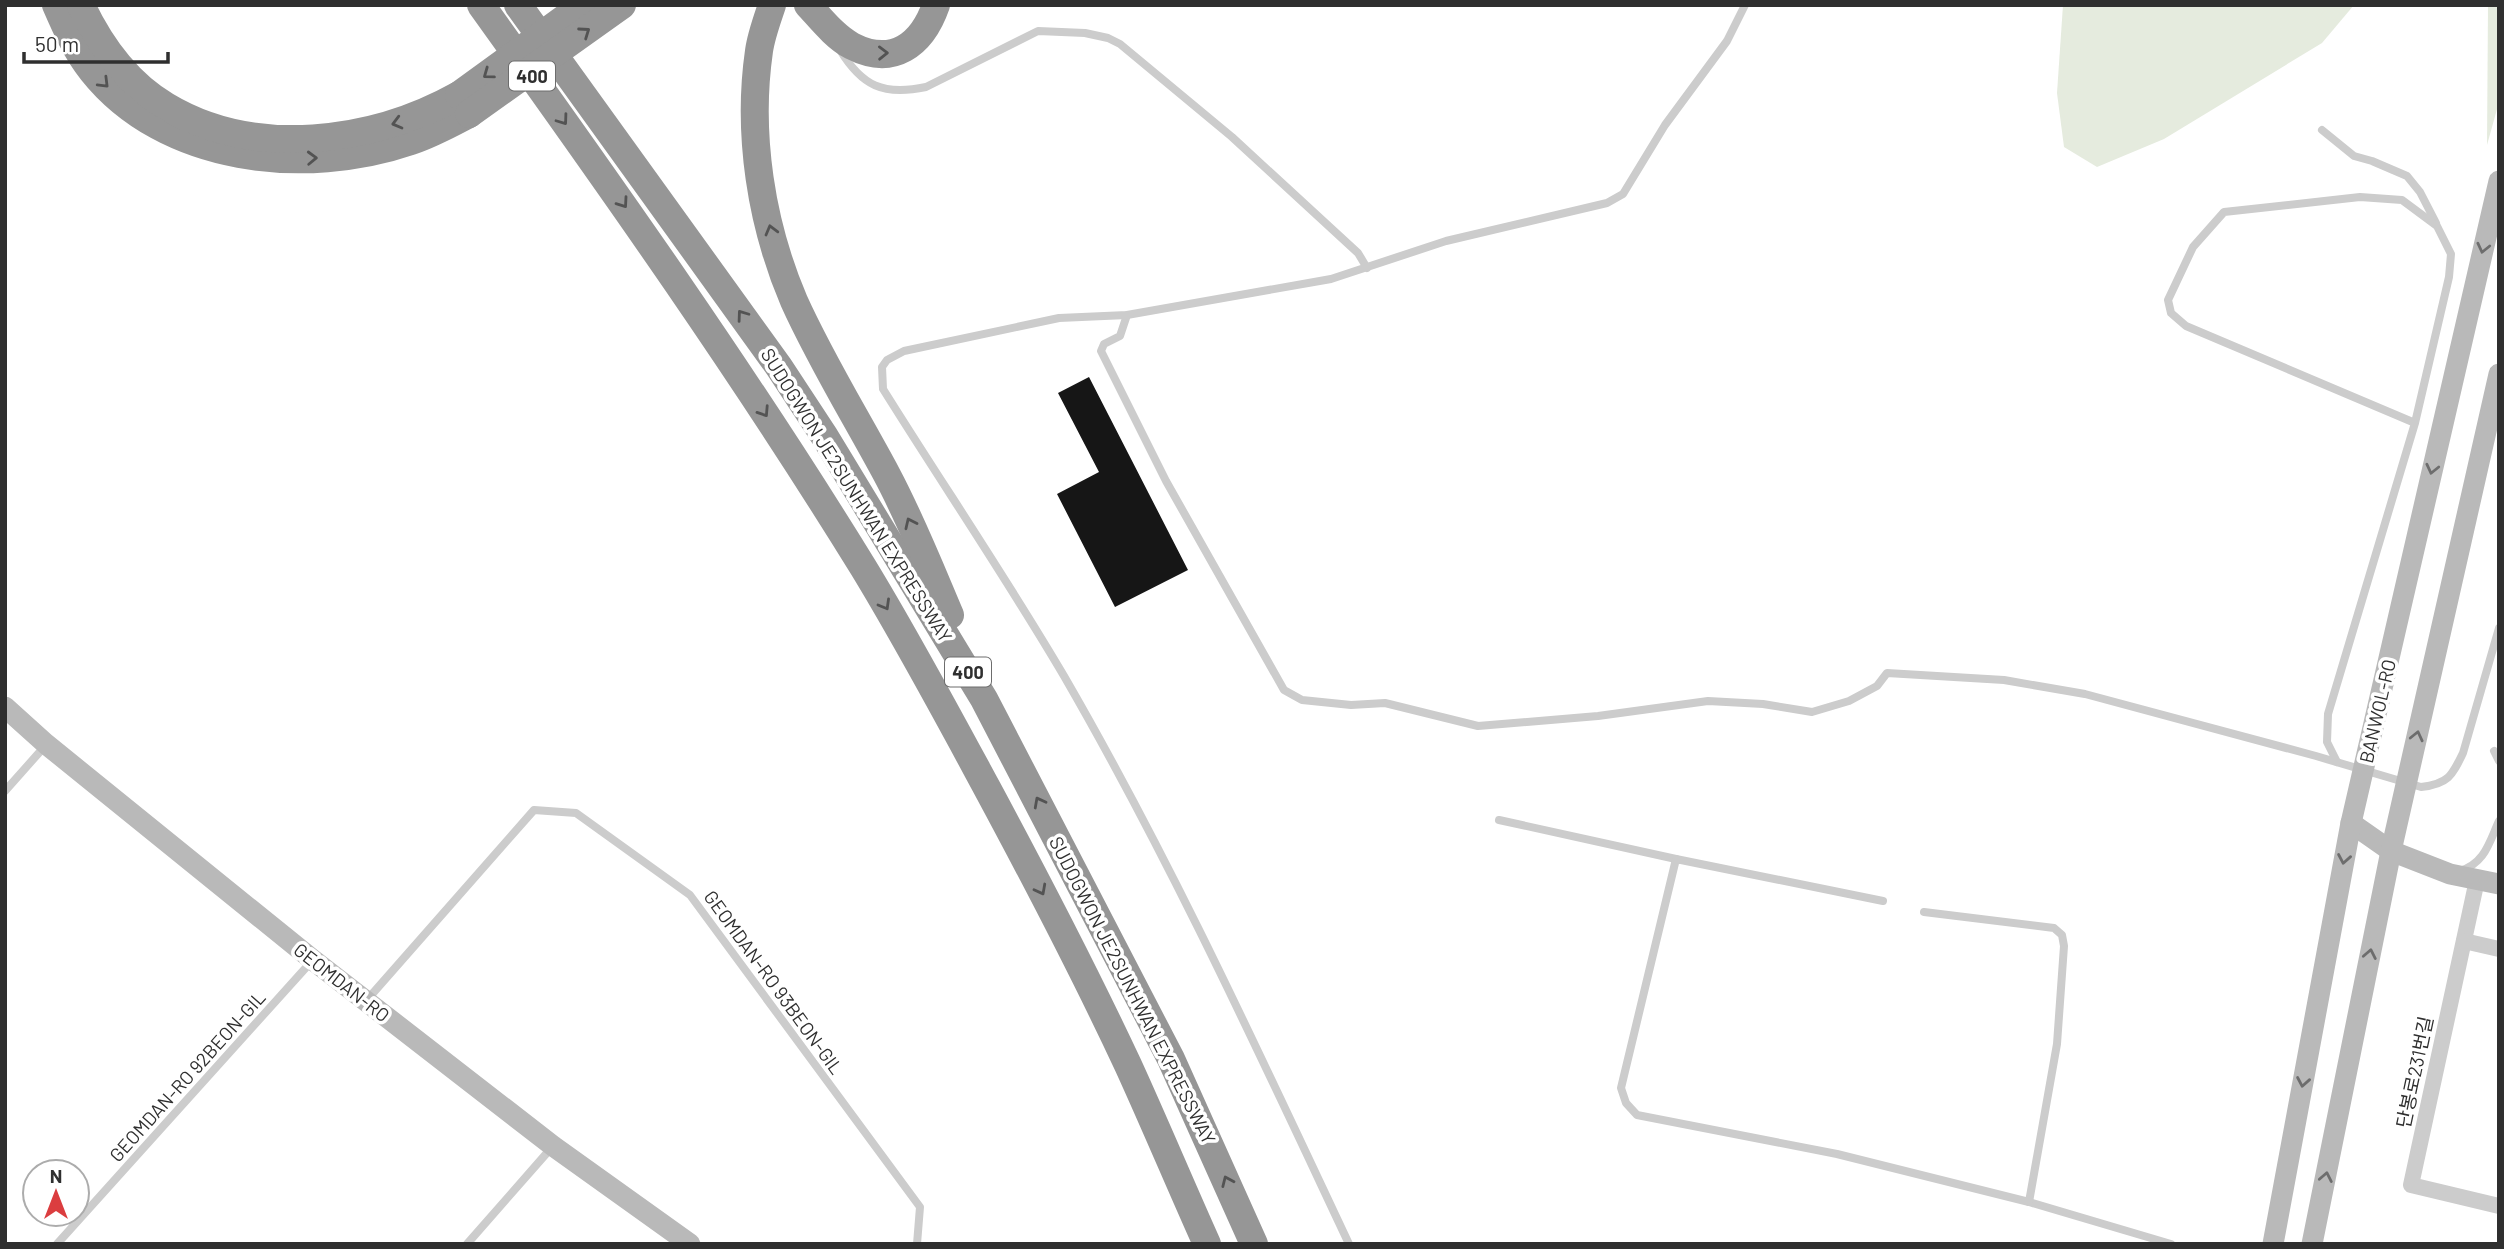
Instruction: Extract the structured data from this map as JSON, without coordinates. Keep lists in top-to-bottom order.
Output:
{
  "streets": {
    "highway": ["400", "SUDOGWON JE2SUNHWAN EXPRESSWAY"],
    "main road": ["BANWOL-RO", "GEOMDAN-RO"],
    "street": ["단봉로231번길"],
    "lane": ["GEOMDAN-RO 93BEON-GIL", "GEOMDAN-RO 92BEON-GIL"]
  },
  "crossings": [
    ["GEOMDAN-RO", "GEOMDAN-RO 93BEON-GIL"],
    ["GEOMDAN-RO", "GEOMDAN-RO 92BEON-GIL"]
  ],
  "scale_bar": "50 m",
  "north": "top"
}
